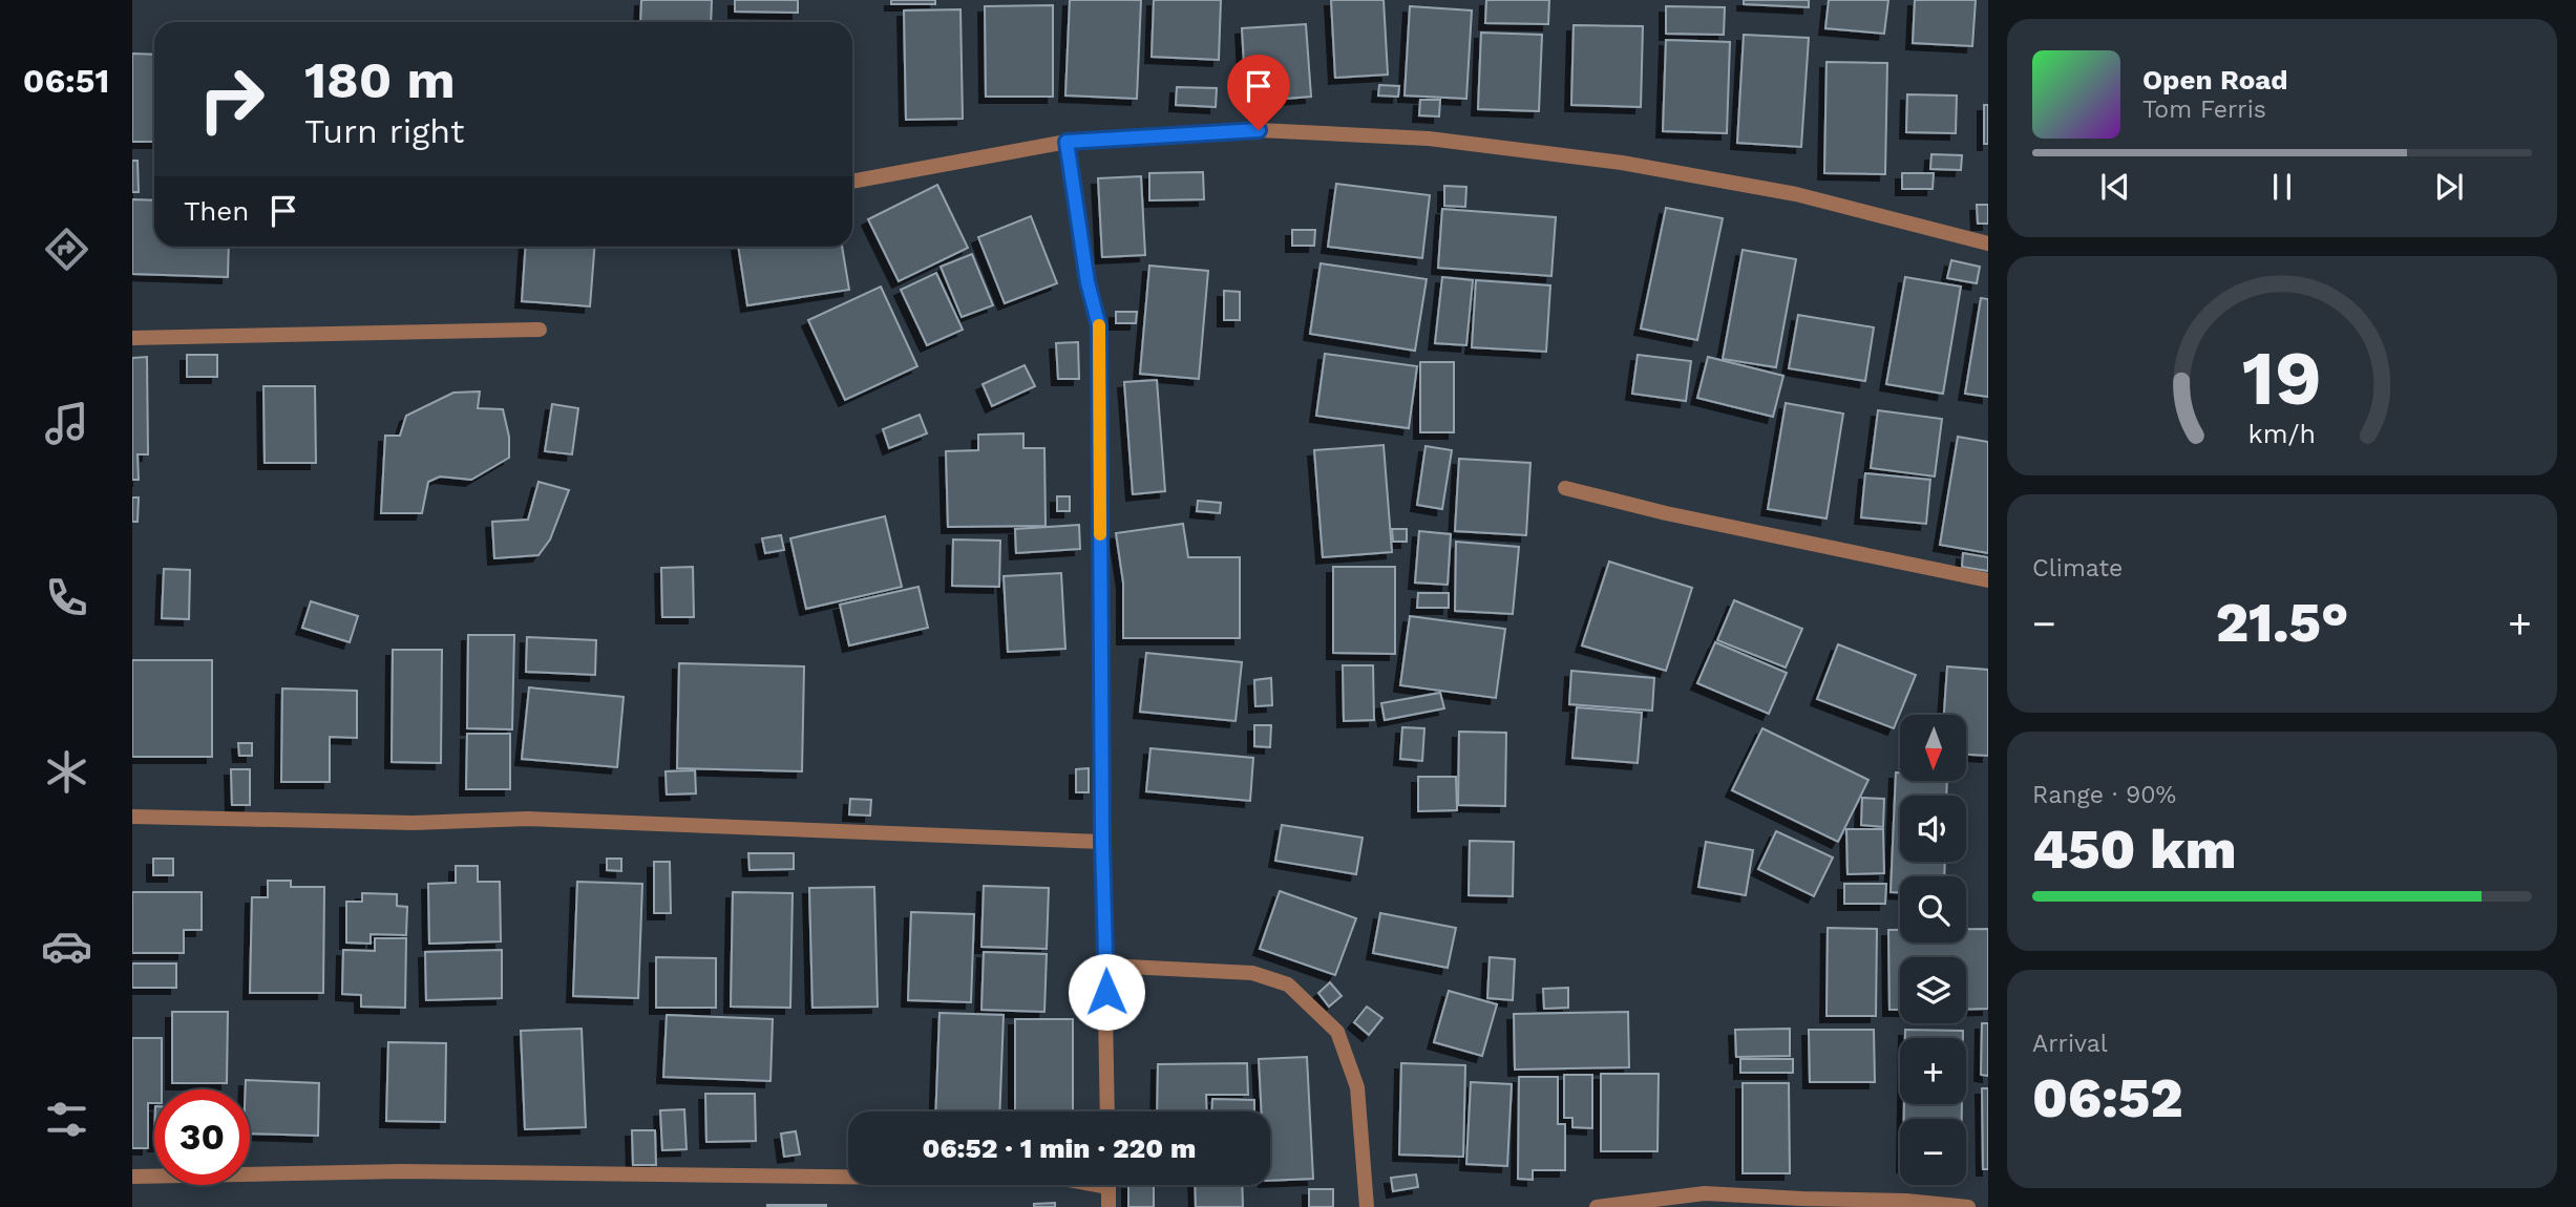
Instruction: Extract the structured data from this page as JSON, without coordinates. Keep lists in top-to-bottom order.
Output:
{
  "north": "bottom",
  "page": {
    "tabs": "06:51",
    "turn": ["180 m", "Turn right"],
    "song": ["Open Road", "Tom Ferris"],
    "then": "Then",
    "tile": [
      "Climate",
      ["Range · 90%", "450 km"],
      ["Arrival", "06:52"]
    ],
    "heat": ["−", "21.5°", "+"],
    "map_buttons": ["+", "−"],
    "limit": "30",
    "trip": "06:52 · 1 min · 220 m",
    "gauge": ["19", "km/h"]
  }
}
